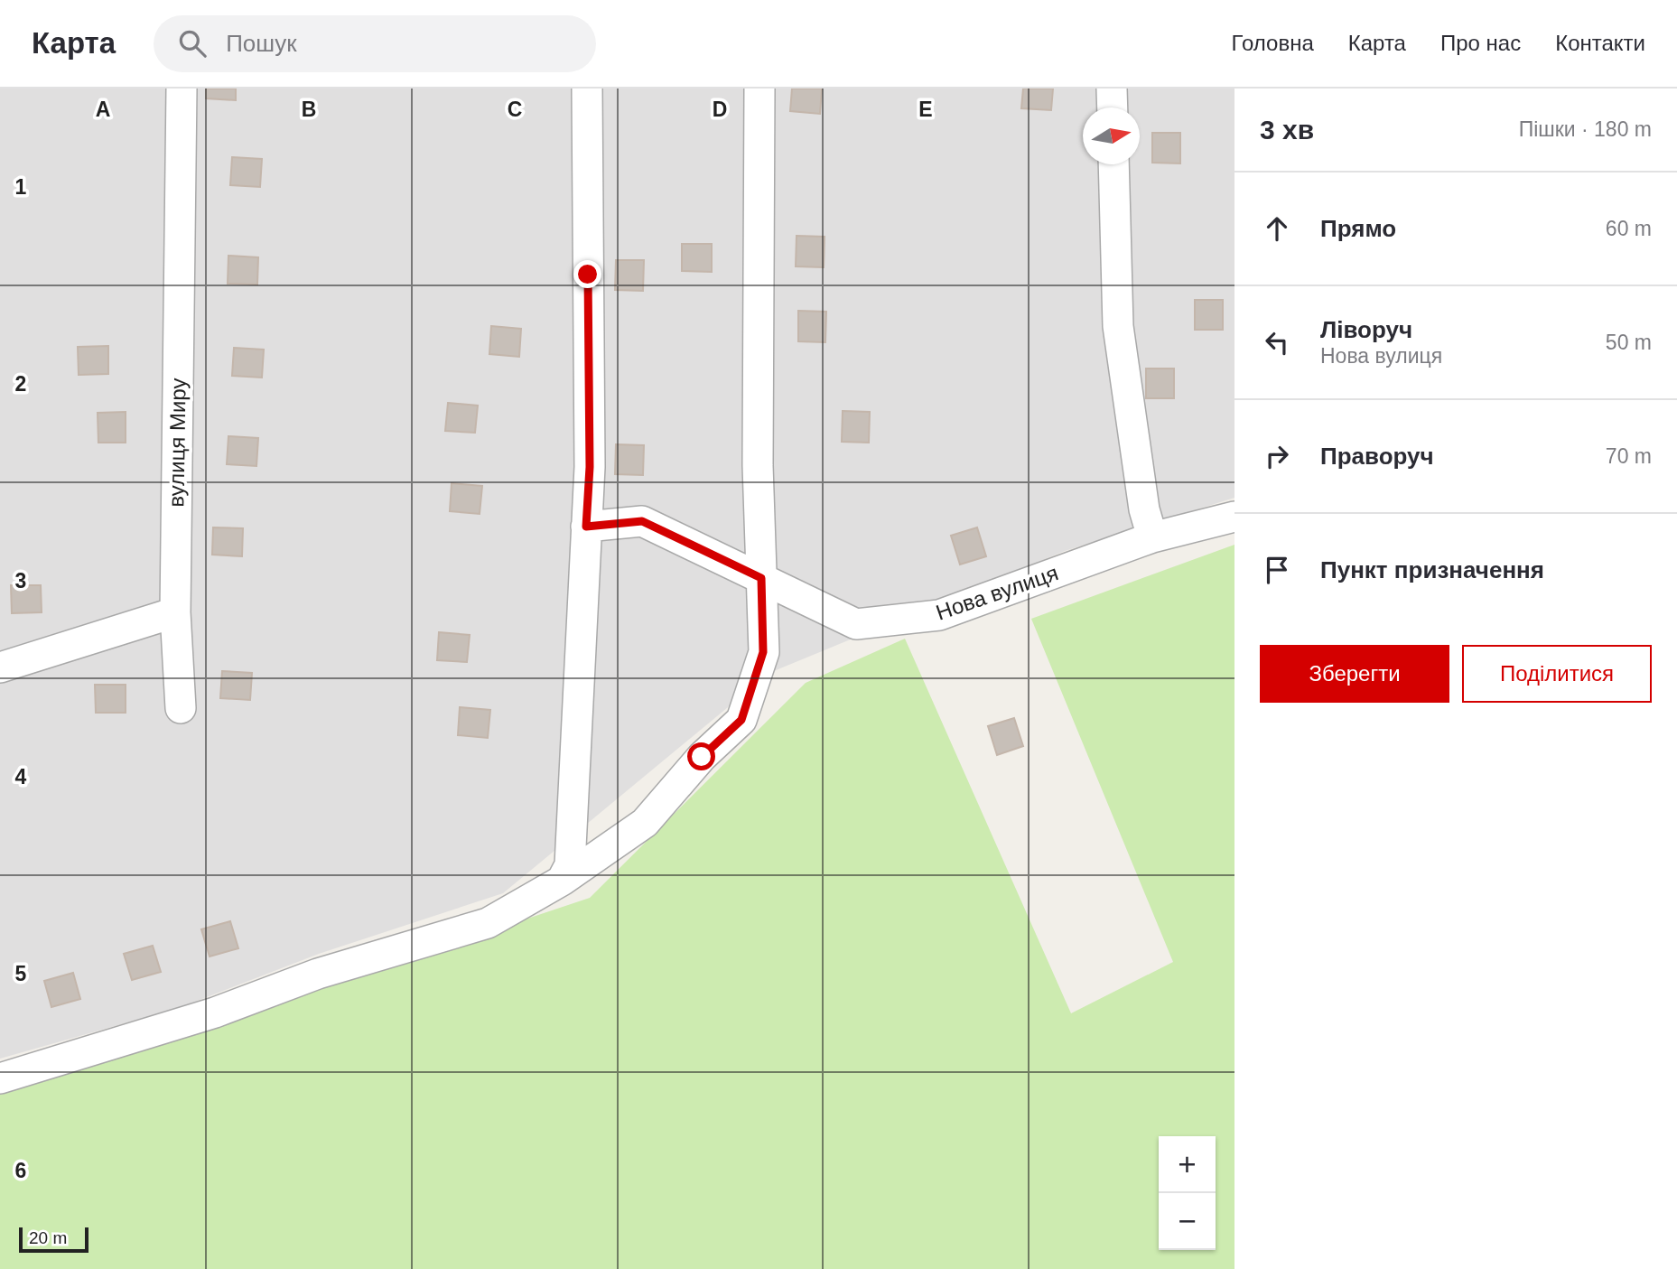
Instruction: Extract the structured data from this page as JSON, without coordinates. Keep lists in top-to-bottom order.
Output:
{
  "streets": {
    "street": ["вулиця Миру", "Нова вулиця"]
  },
  "scale_bar": "20 m",
  "north": "right",
  "page": {
    "header": "Карта",
    "search": "Пошук",
    "nav": [
      "Головна",
      "Карта",
      "Про нас",
      "Контакти"
    ],
    "heading": ["3 хв", "Пішки · 180 m"],
    "list": [
      ["Прямо", "60 m"],
      ["Ліворуч", "Нова вулиця", "50 m"],
      ["Праворуч", "70 m"],
      "Пункт призначення"
    ],
    "buttons": ["Зберегти", "Поділитися"],
    "map_buttons": ["+", "−"],
    "scale": "20 m"
  },
  "grid": {
    "columns": [
      "A",
      "B",
      "C",
      "D",
      "E"
    ],
    "rows": [
      "1",
      "2",
      "3",
      "4",
      "5",
      "6"
    ]
  }
}
